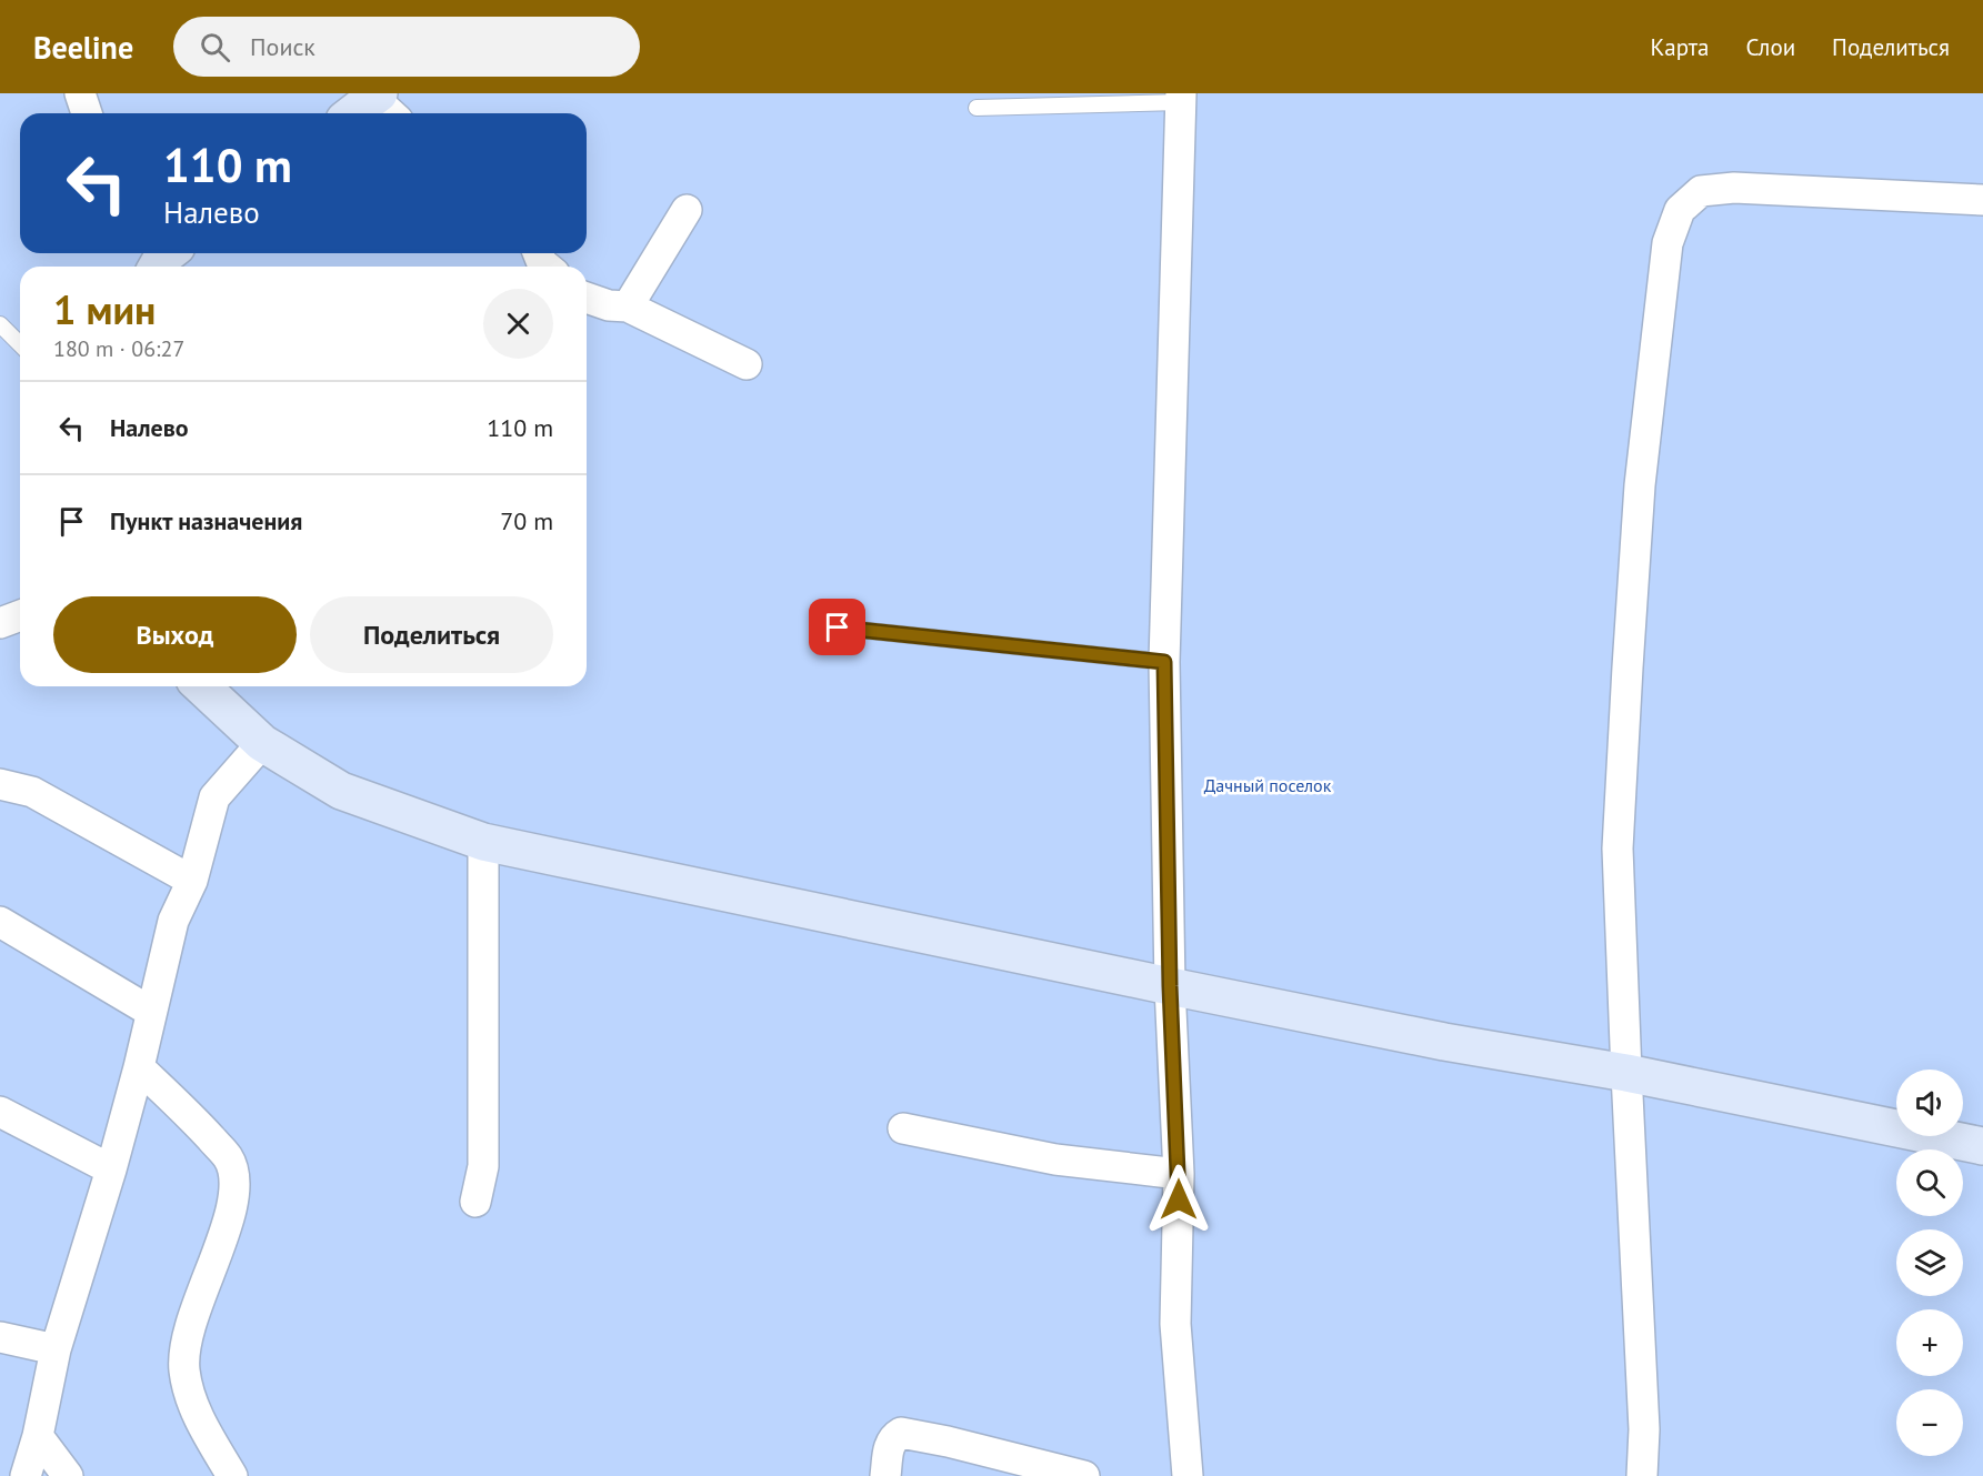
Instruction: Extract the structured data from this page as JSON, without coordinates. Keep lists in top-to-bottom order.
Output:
{
  "parks": ["Дачный поселок"],
  "page": {
    "header": "Beeline",
    "search": "Поиск",
    "nav": ["Карта", "Слои", "Поделиться"],
    "turn": ["110 m", "Налево"],
    "heading": ["1 мин", "180 m · 06:27"],
    "list": [
      {
        "name": "Налево",
        "value": "110 m"
      },
      {
        "name": "Пункт назначения",
        "value": "70 m"
      }
    ],
    "buttons": ["Выход", "Поделиться"],
    "map_buttons": ["+", "−"]
  }
}
